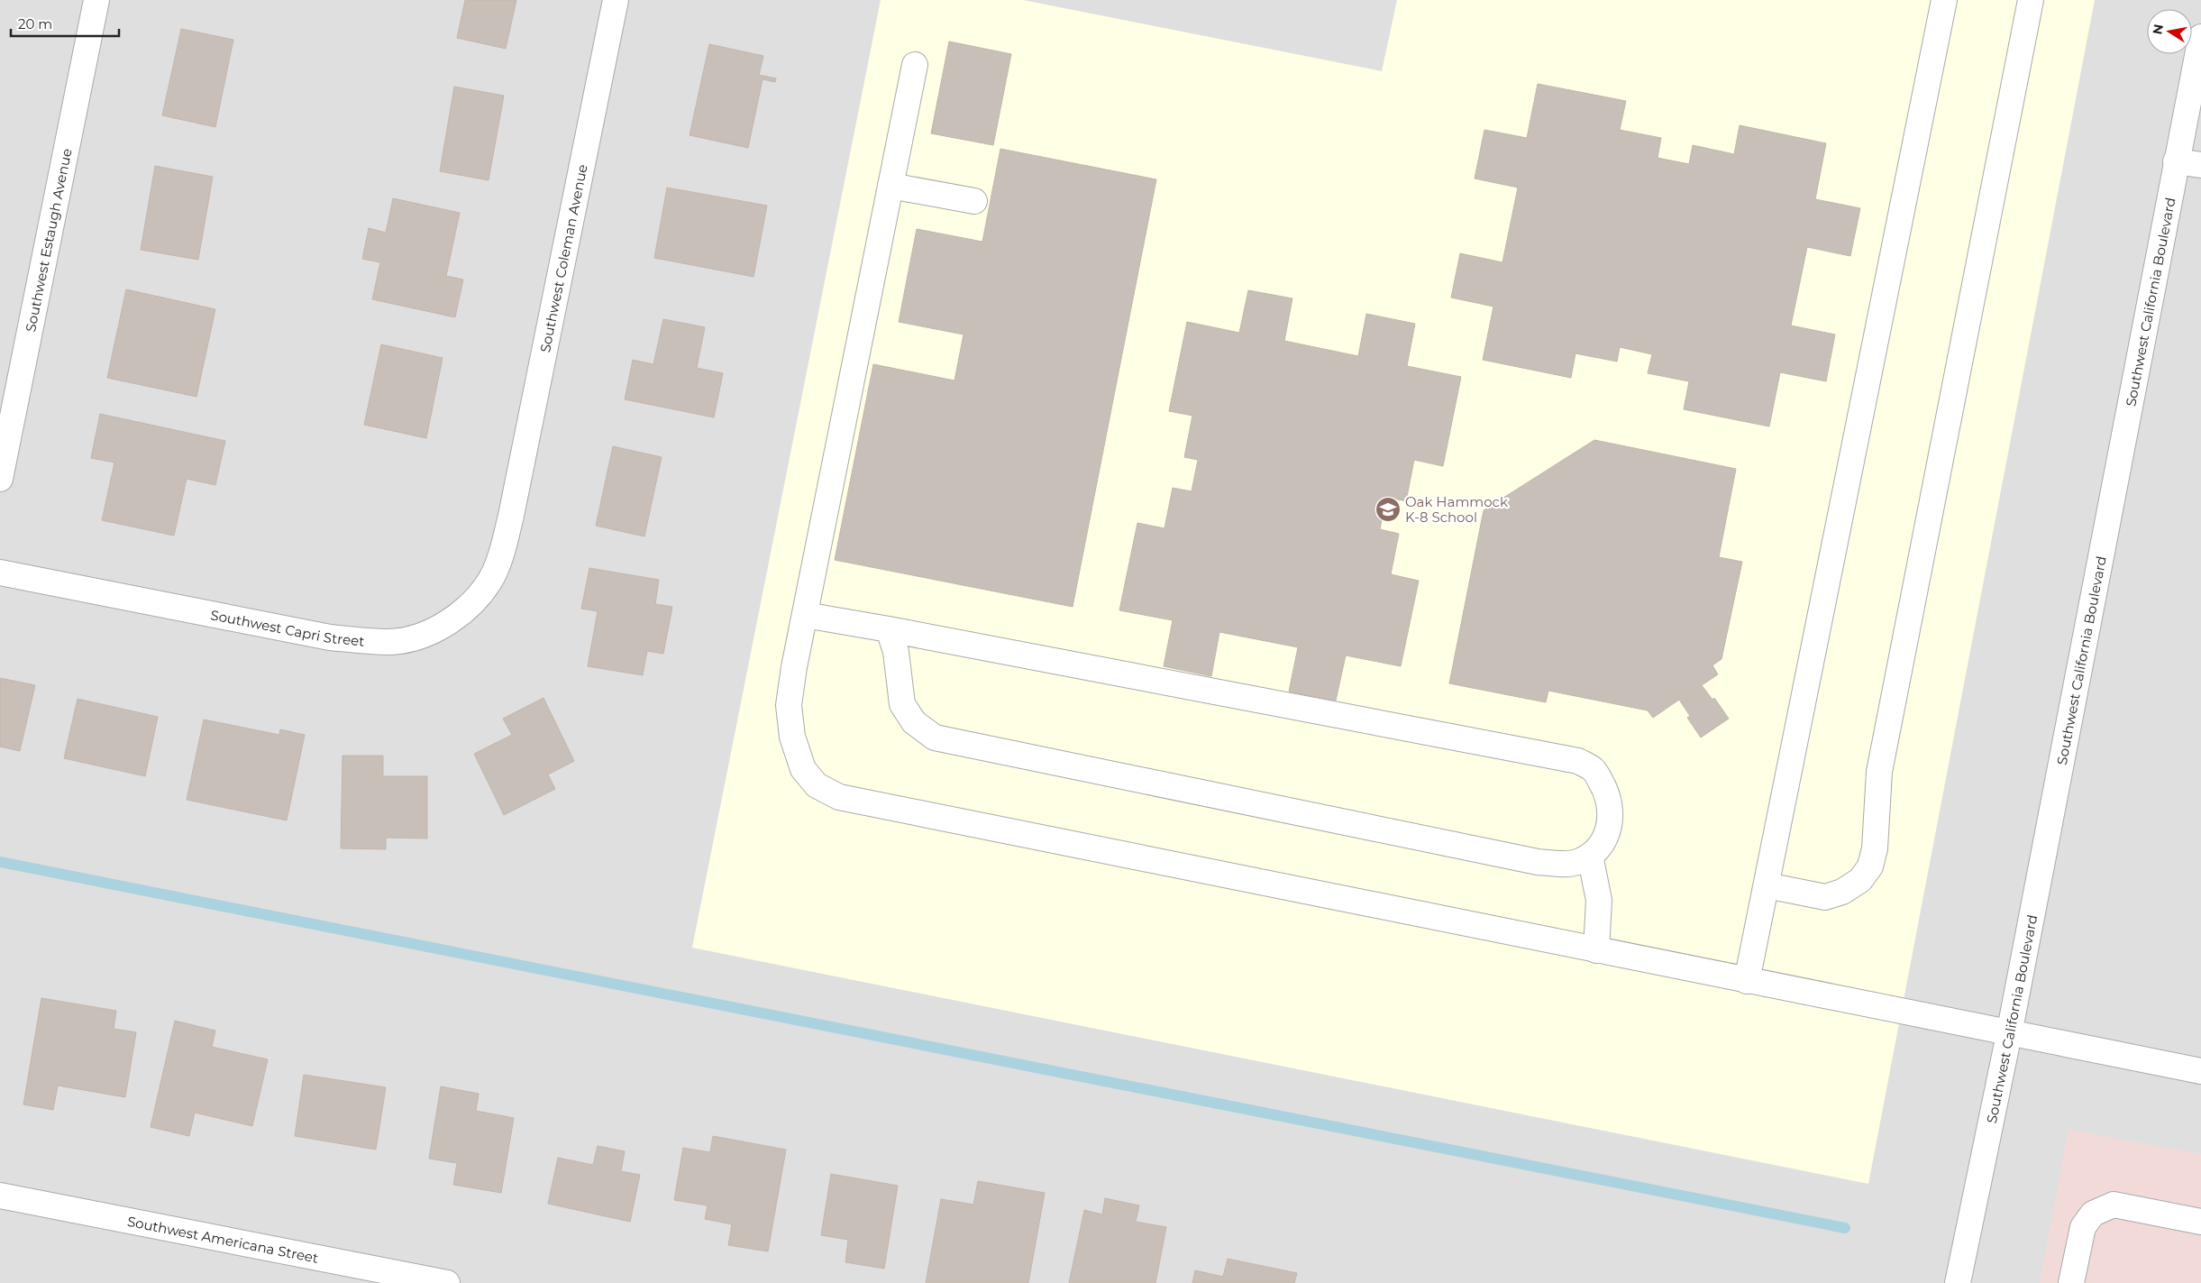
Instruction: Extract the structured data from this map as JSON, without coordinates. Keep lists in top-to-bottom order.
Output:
{
  "streets": {
    "street": [
      "Southwest Estaugh Avenue",
      "Southwest Coleman Avenue",
      "Southwest California Boulevard",
      "Southwest Capri Street",
      "Southwest Americana Street"
    ]
  },
  "crossings": [
    ["Southwest Coleman Avenue", "Southwest Capri Street"]
  ],
  "places": {
    "school or university": ["Oak Hammock K-8 School"]
  },
  "scale_bar": "20 m",
  "north": "left"
}
